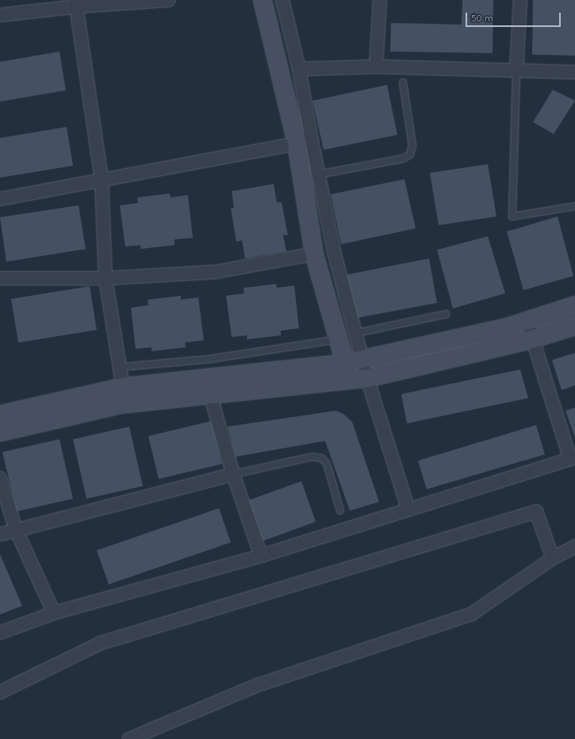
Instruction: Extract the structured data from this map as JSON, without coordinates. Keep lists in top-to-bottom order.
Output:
{
  "scale_bar": "50 m"
}
